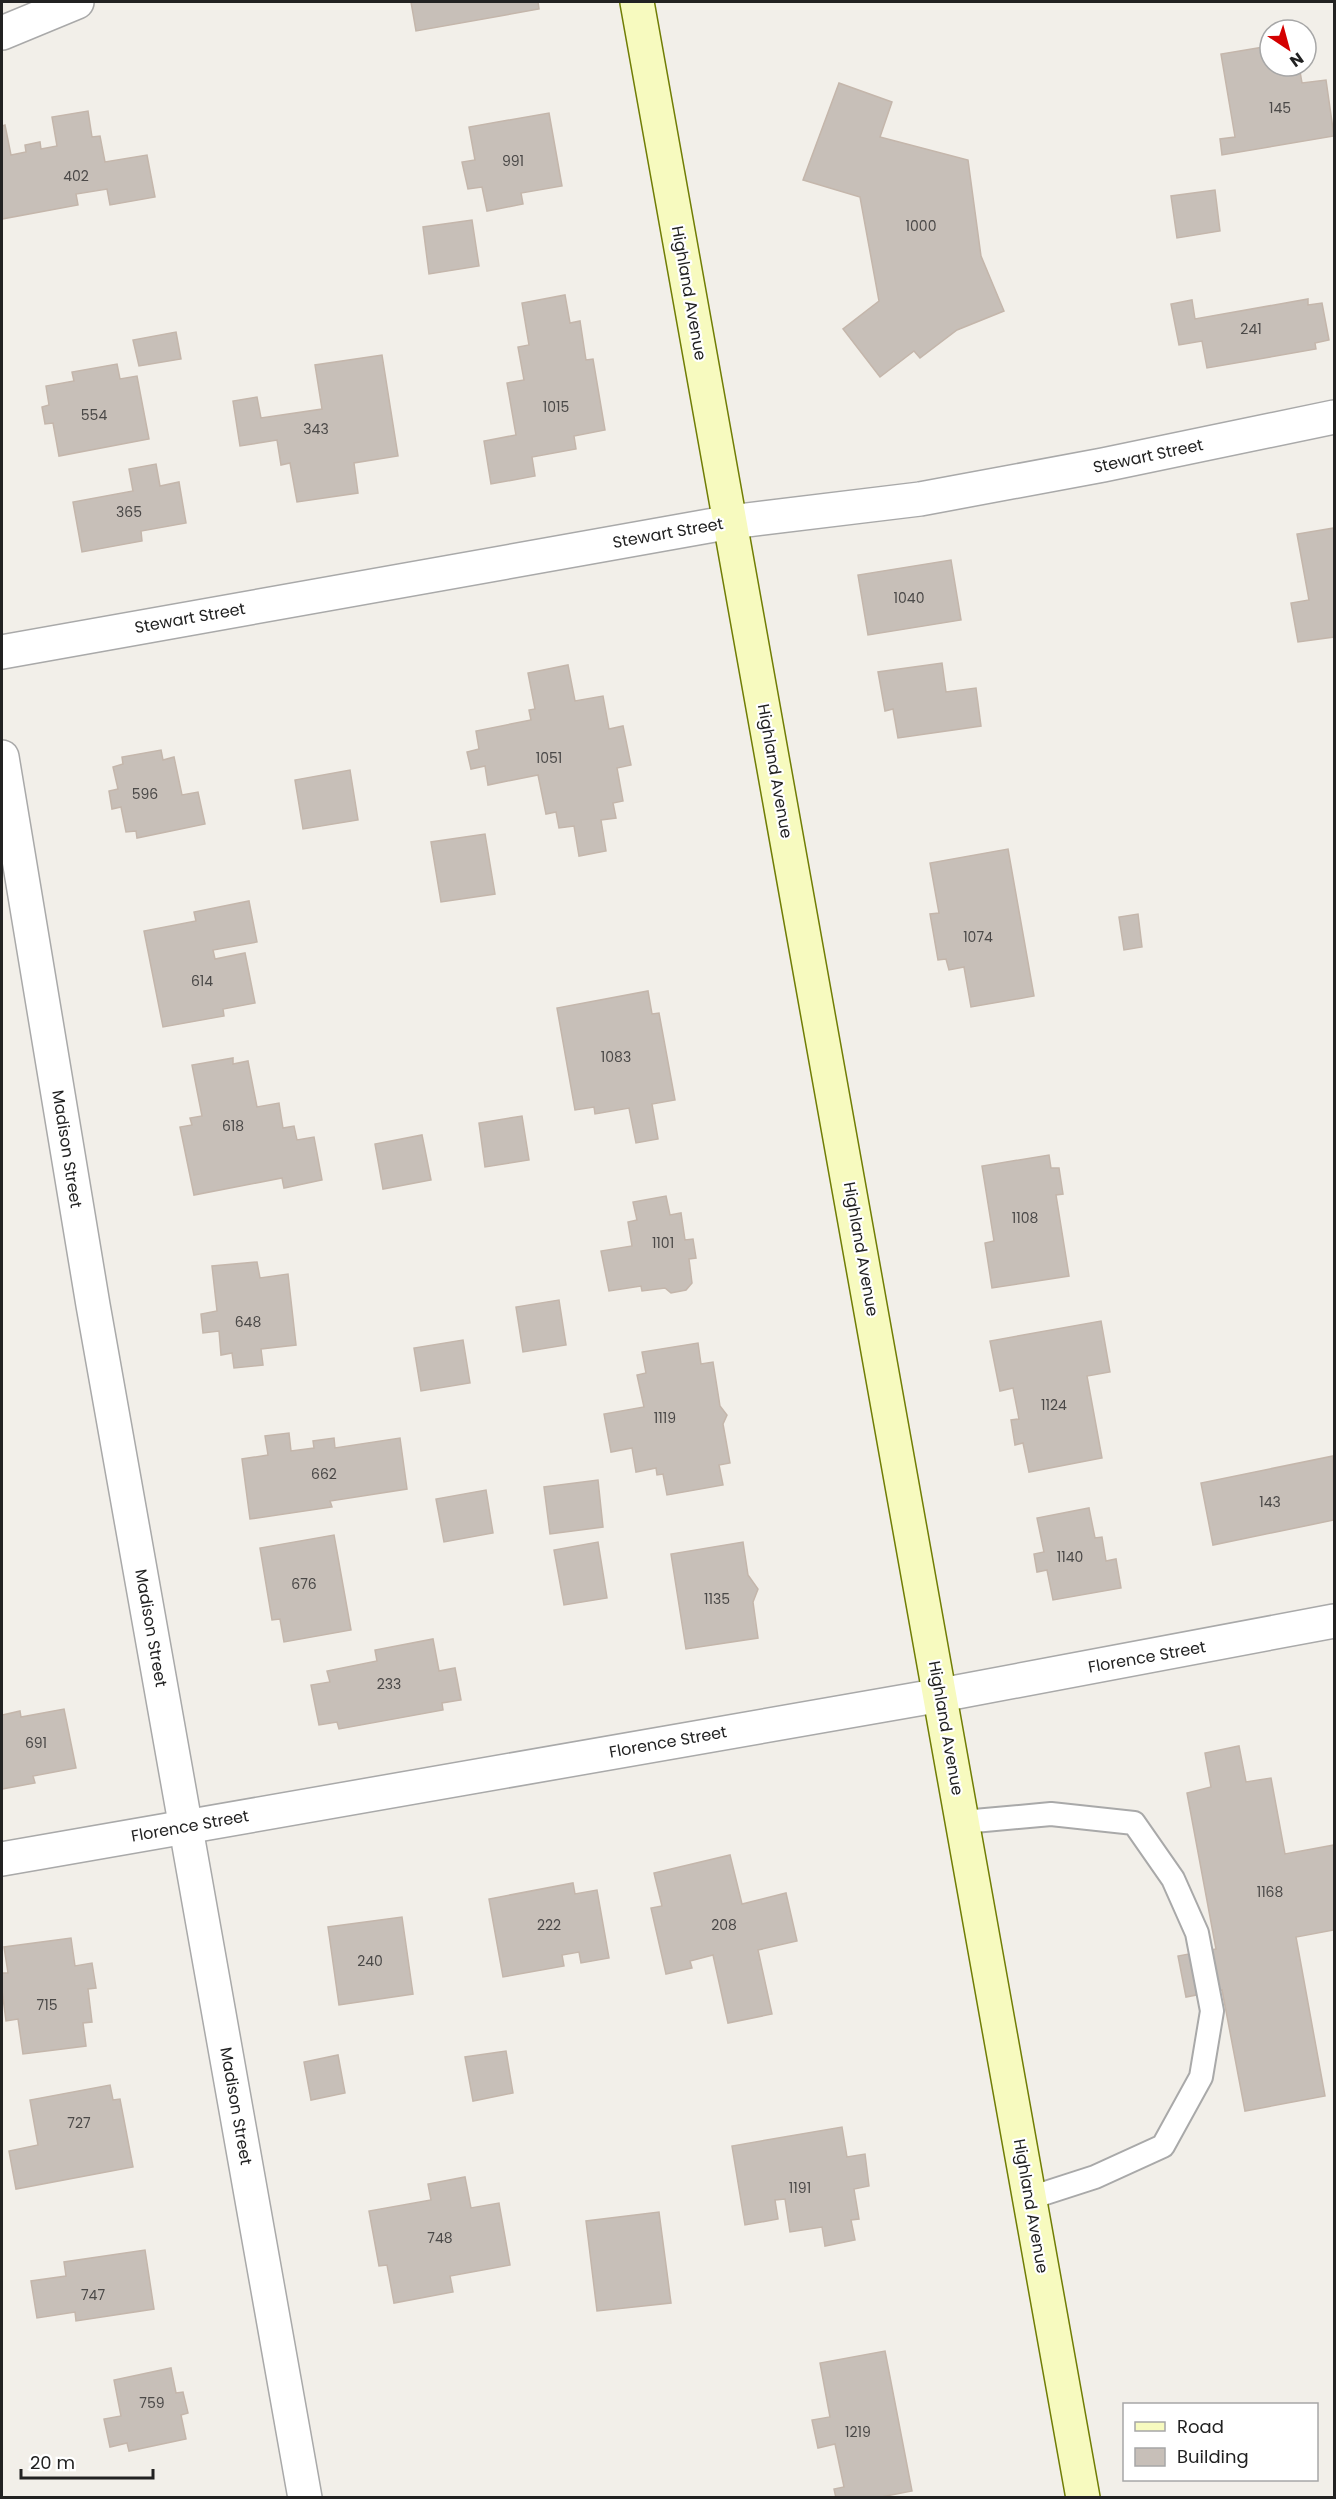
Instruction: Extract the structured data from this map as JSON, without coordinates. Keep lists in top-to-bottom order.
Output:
{
  "streets": {
    "street": [
      "Highland Avenue",
      "Stewart Street",
      "Madison Street",
      "Florence Street"
    ]
  },
  "crossings": [
    ["Highland Avenue", "Stewart Street"],
    ["Highland Avenue", "Florence Street"],
    ["Madison Street", "Florence Street"]
  ],
  "house_numbers": [
    "145",
    "991",
    "402",
    "1000",
    "241",
    "1015",
    "554",
    "343",
    "365",
    "1040",
    "1051",
    "596",
    "1074",
    "614",
    "1083",
    "618",
    "1108",
    "1101",
    "648",
    "1124",
    "1119",
    "662",
    "143",
    "1140",
    "676",
    "1135",
    "233",
    "691",
    "1168",
    "222",
    "208",
    "240",
    "715",
    "727",
    "1191",
    "748",
    "747",
    "759",
    "1219"
  ],
  "legend": ["Road", "Building"],
  "scale_bar": "20 m",
  "north": "bottom right"
}
